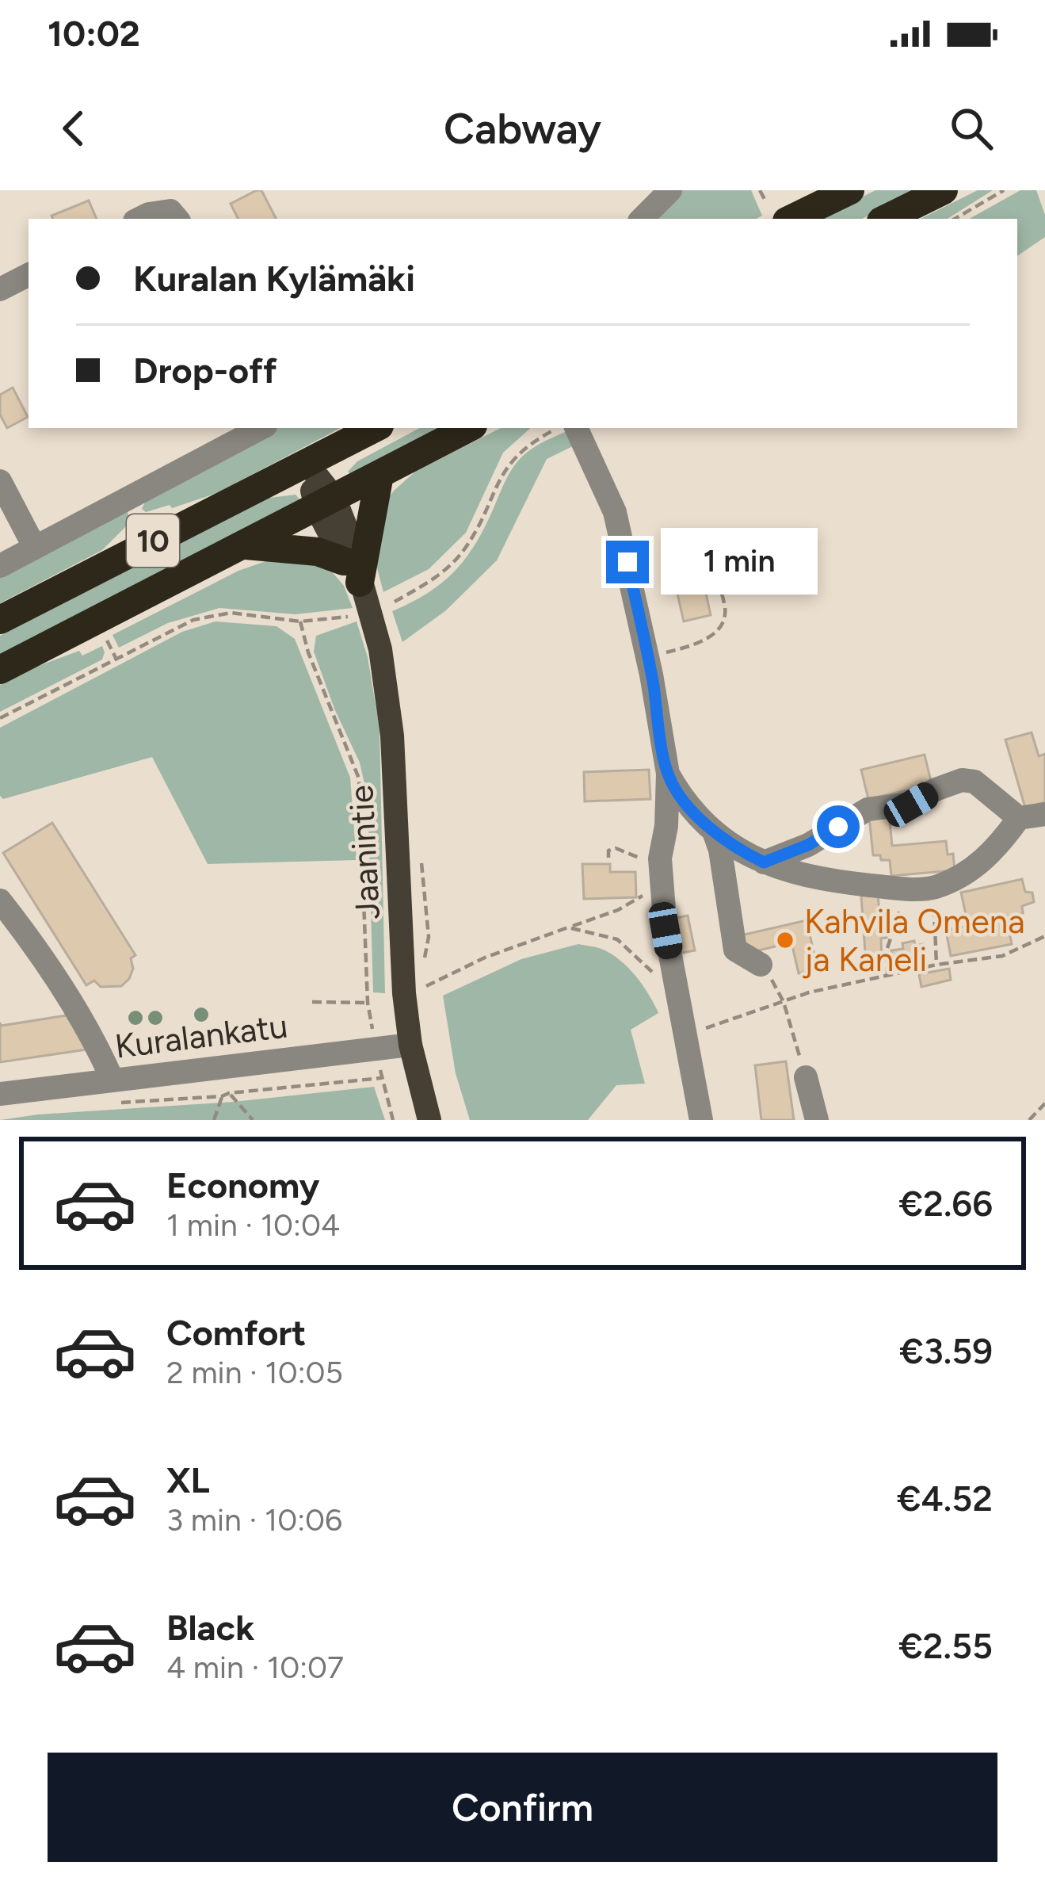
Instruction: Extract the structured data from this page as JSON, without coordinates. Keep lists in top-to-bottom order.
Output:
{
  "streets": {
    "highway": ["10"],
    "main road": ["Jaanintie"],
    "street": ["Kuralankatu"]
  },
  "crossings": [
    ["10", "Jaanintie"],
    ["Jaanintie", "Kuralankatu"]
  ],
  "places": ["Kahvila Omena ja Kaneli"],
  "page": {
    "status": "10:02",
    "header": "Cabway",
    "banner": ["Kuralan Kylämäki", "Drop-off"],
    "bubble": "1 min",
    "list": [
      {
        "name": "Economy",
        "note": "1 min · 10:04",
        "value": "€2.66"
      },
      {
        "name": "Comfort",
        "note": "2 min · 10:05",
        "value": "€3.59"
      },
      {
        "name": "XL",
        "note": "3 min · 10:06",
        "value": "€4.52"
      },
      {
        "name": "Black",
        "note": "4 min · 10:07",
        "value": "€2.55"
      }
    ],
    "buttons": "Confirm"
  }
}
